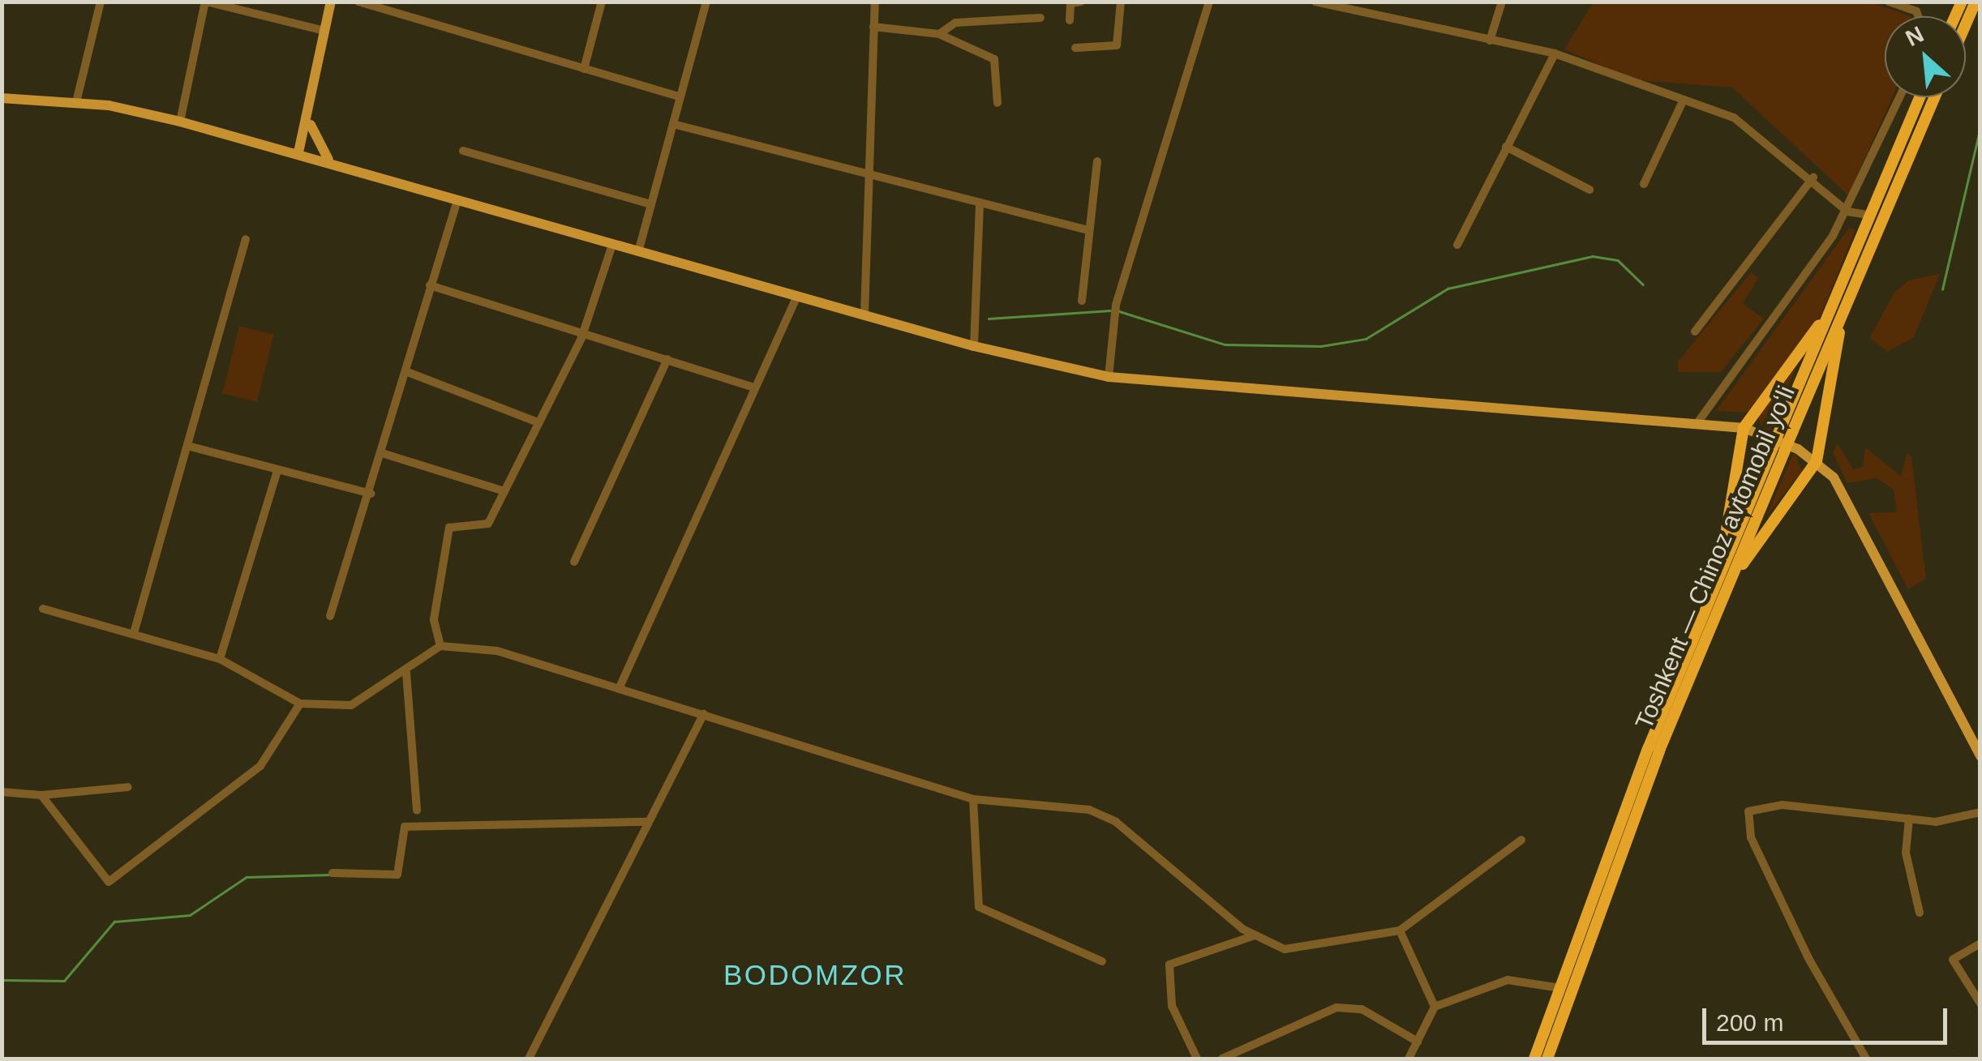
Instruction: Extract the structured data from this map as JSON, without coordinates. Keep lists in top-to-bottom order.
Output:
{
  "streets": {
    "highway": ["Toshkent — Chinoz avtomobil yoʻli"]
  },
  "districts": ["BODOMZOR"],
  "scale_bar": "200 m",
  "north": "top left"
}
